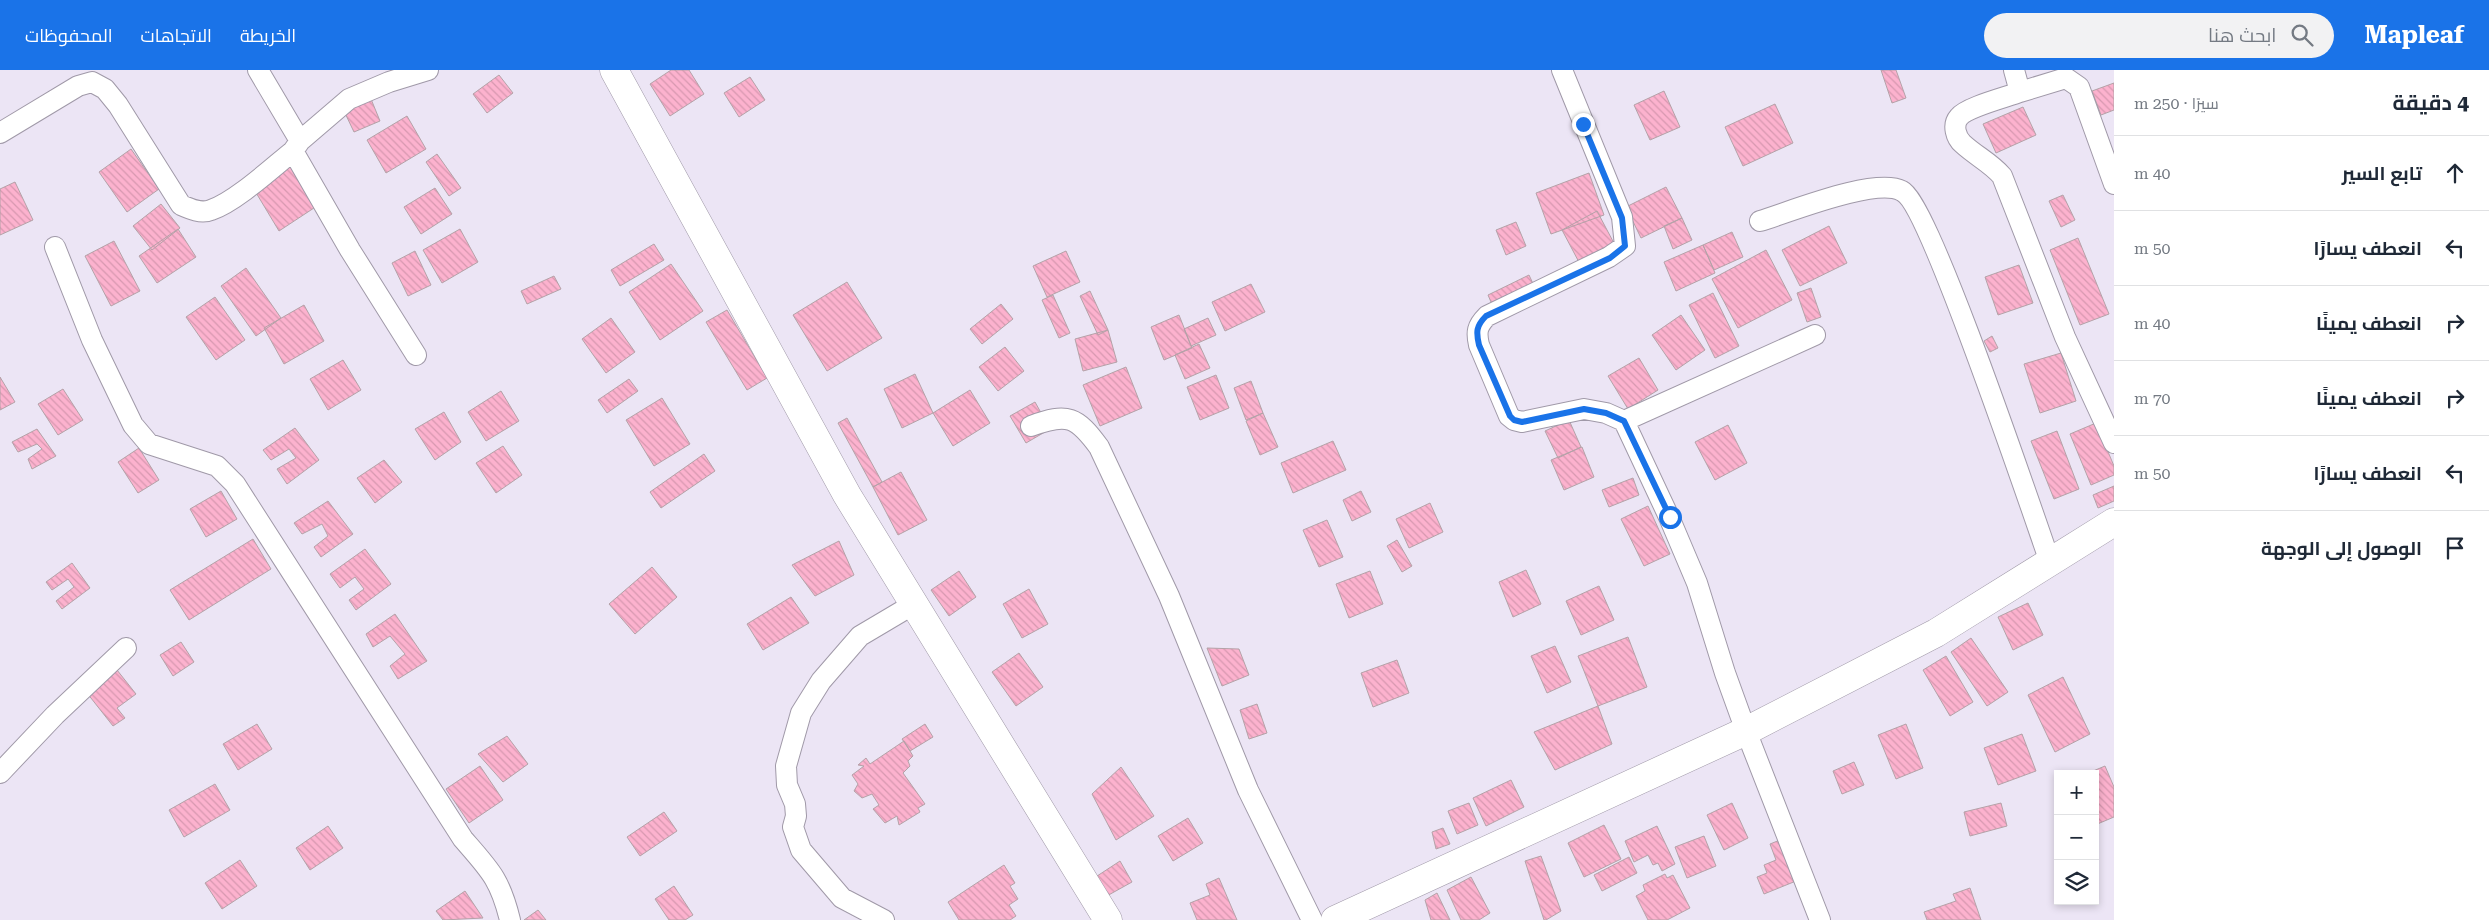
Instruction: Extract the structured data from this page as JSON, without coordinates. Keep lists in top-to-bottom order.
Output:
{
  "page": {
    "header": "Mapleaf",
    "search": "ابحث هنا",
    "nav": ["الخريطة", "الاتجاهات", "المحفوظات"],
    "heading": ["4 دقيقة", "سيرًا · 250 m"],
    "list": [
      ["تابع السير", "40 m"],
      ["انعطف يسارًا", "50 m"],
      ["انعطف يمينًا", "40 m"],
      ["انعطف يمينًا", "70 m"],
      ["انعطف يسارًا", "50 m"],
      "الوصول إلى الوجهة"
    ],
    "map_buttons": ["+", "−"]
  }
}
